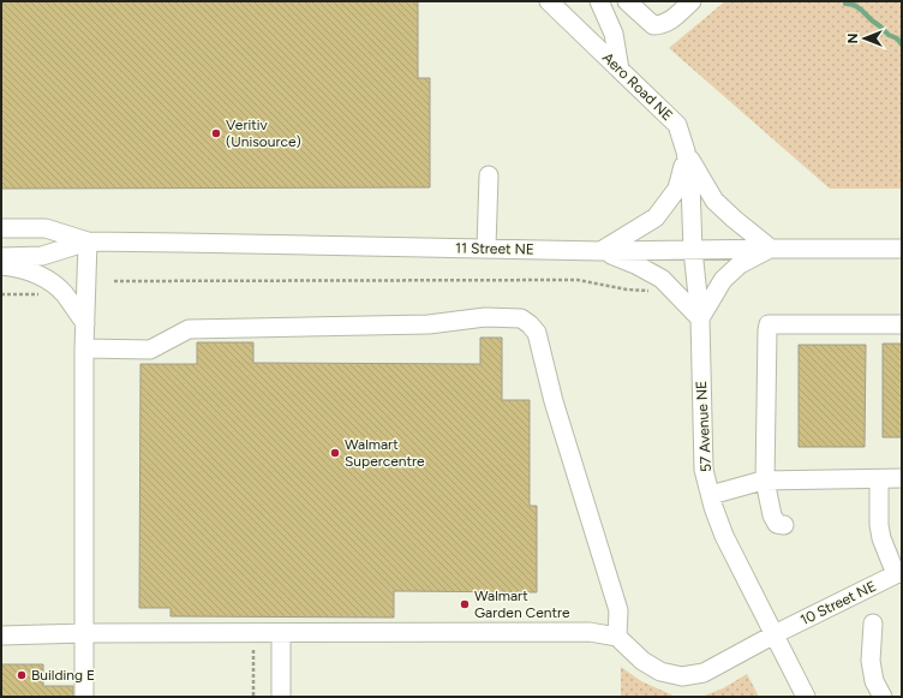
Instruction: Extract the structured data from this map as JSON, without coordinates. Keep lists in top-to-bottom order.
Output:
{
  "streets": {
    "street": [
      "Aero Road NE",
      "11 Street NE",
      "57 Avenue NE",
      "10 Street NE"
    ]
  },
  "crossings": [
    ["Aero Road NE", "11 Street NE"],
    ["Aero Road NE", "57 Avenue NE"],
    ["11 Street NE", "57 Avenue NE"],
    ["57 Avenue NE", "10 Street NE"]
  ],
  "places": [
    "Veritiv (Unisource)",
    "Walmart Supercentre",
    "Walmart Garden Centre",
    "Building E"
  ],
  "north": "left"
}
